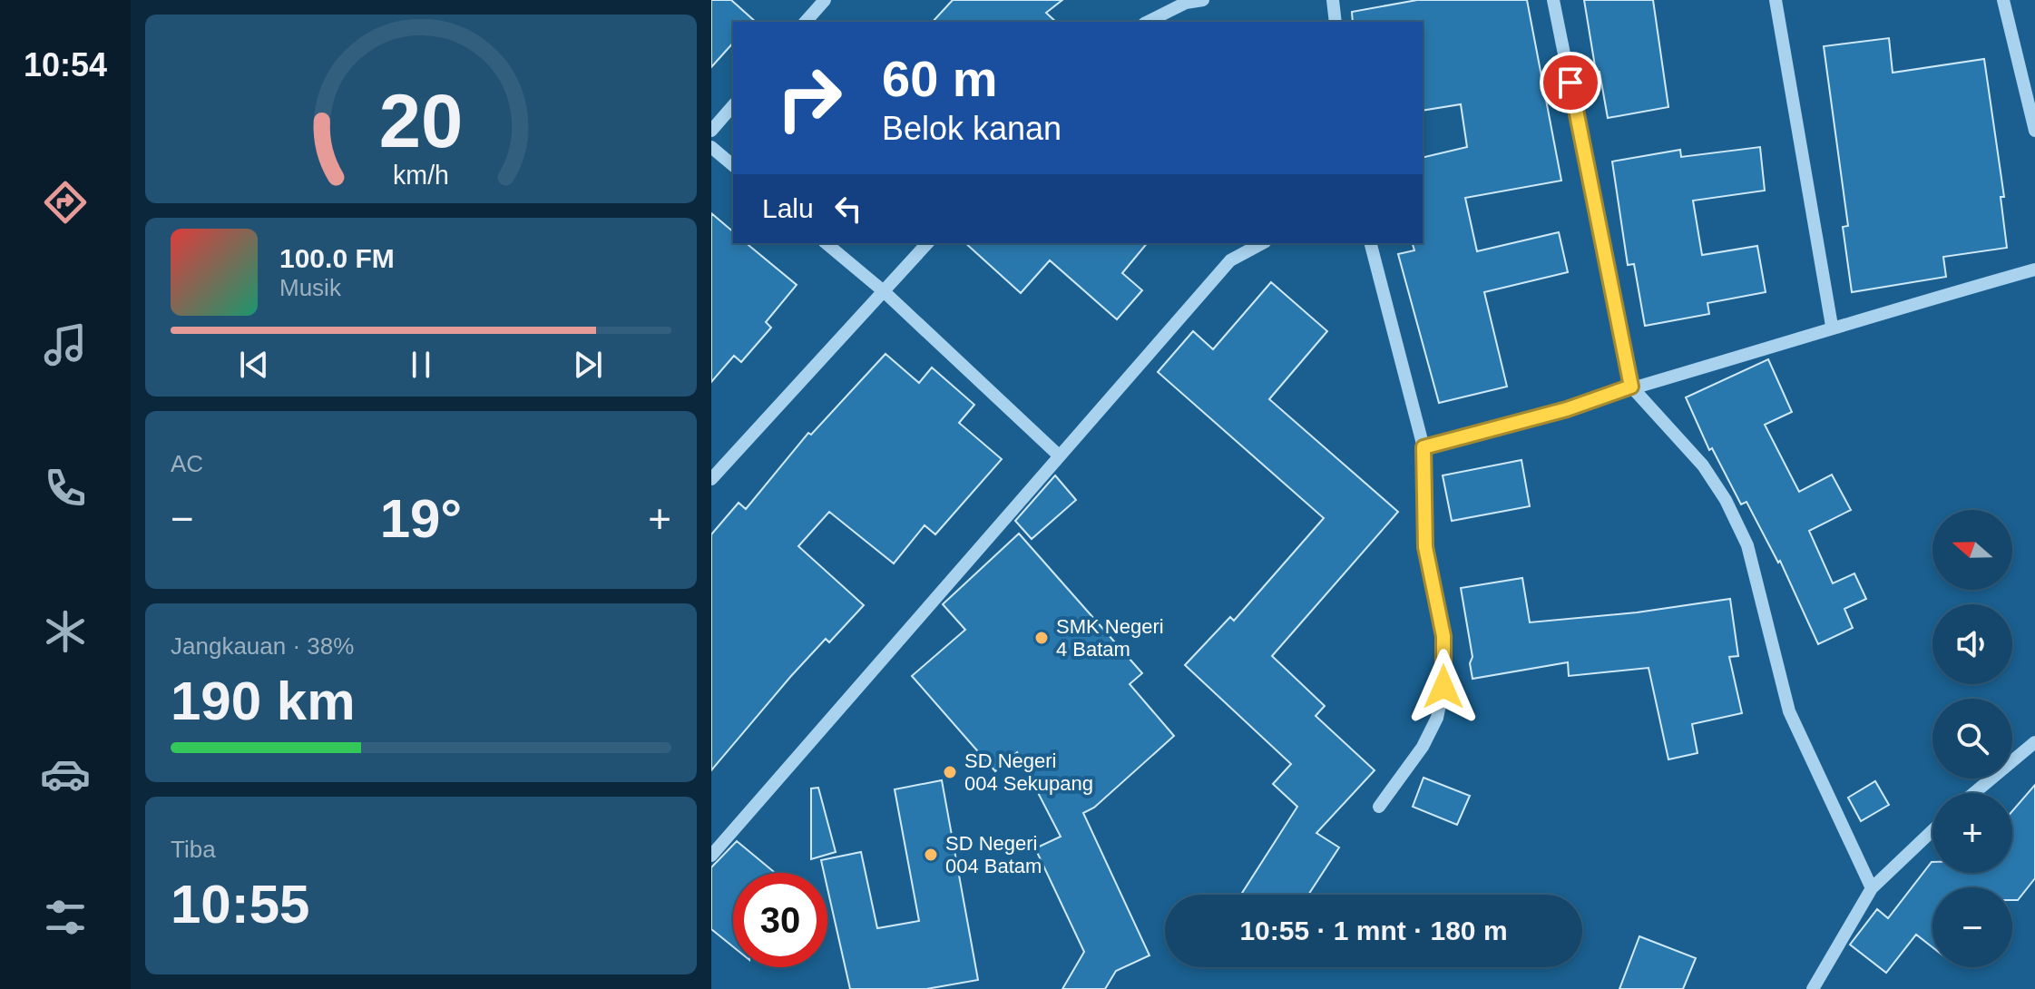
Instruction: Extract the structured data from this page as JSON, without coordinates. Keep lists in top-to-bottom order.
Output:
{
  "places": ["SMK Negeri 4 Batam", "SD Negeri 004 Sekupang", "SD Negeri 004 Batam"],
  "north": "left",
  "page": {
    "tabs": "10:54",
    "turn": ["60 m", "Belok kanan"],
    "then": "Lalu",
    "song": ["100.0 FM", "Musik"],
    "tile": [
      "AC",
      ["Jangkauan · 38%", "190 km"],
      ["Tiba", "10:55"]
    ],
    "heat": ["−", "19°", "+"],
    "map_buttons": ["+", "−"],
    "limit": "30",
    "trip": "10:55 · 1 mnt · 180 m",
    "gauge": ["20", "km/h"]
  }
}
